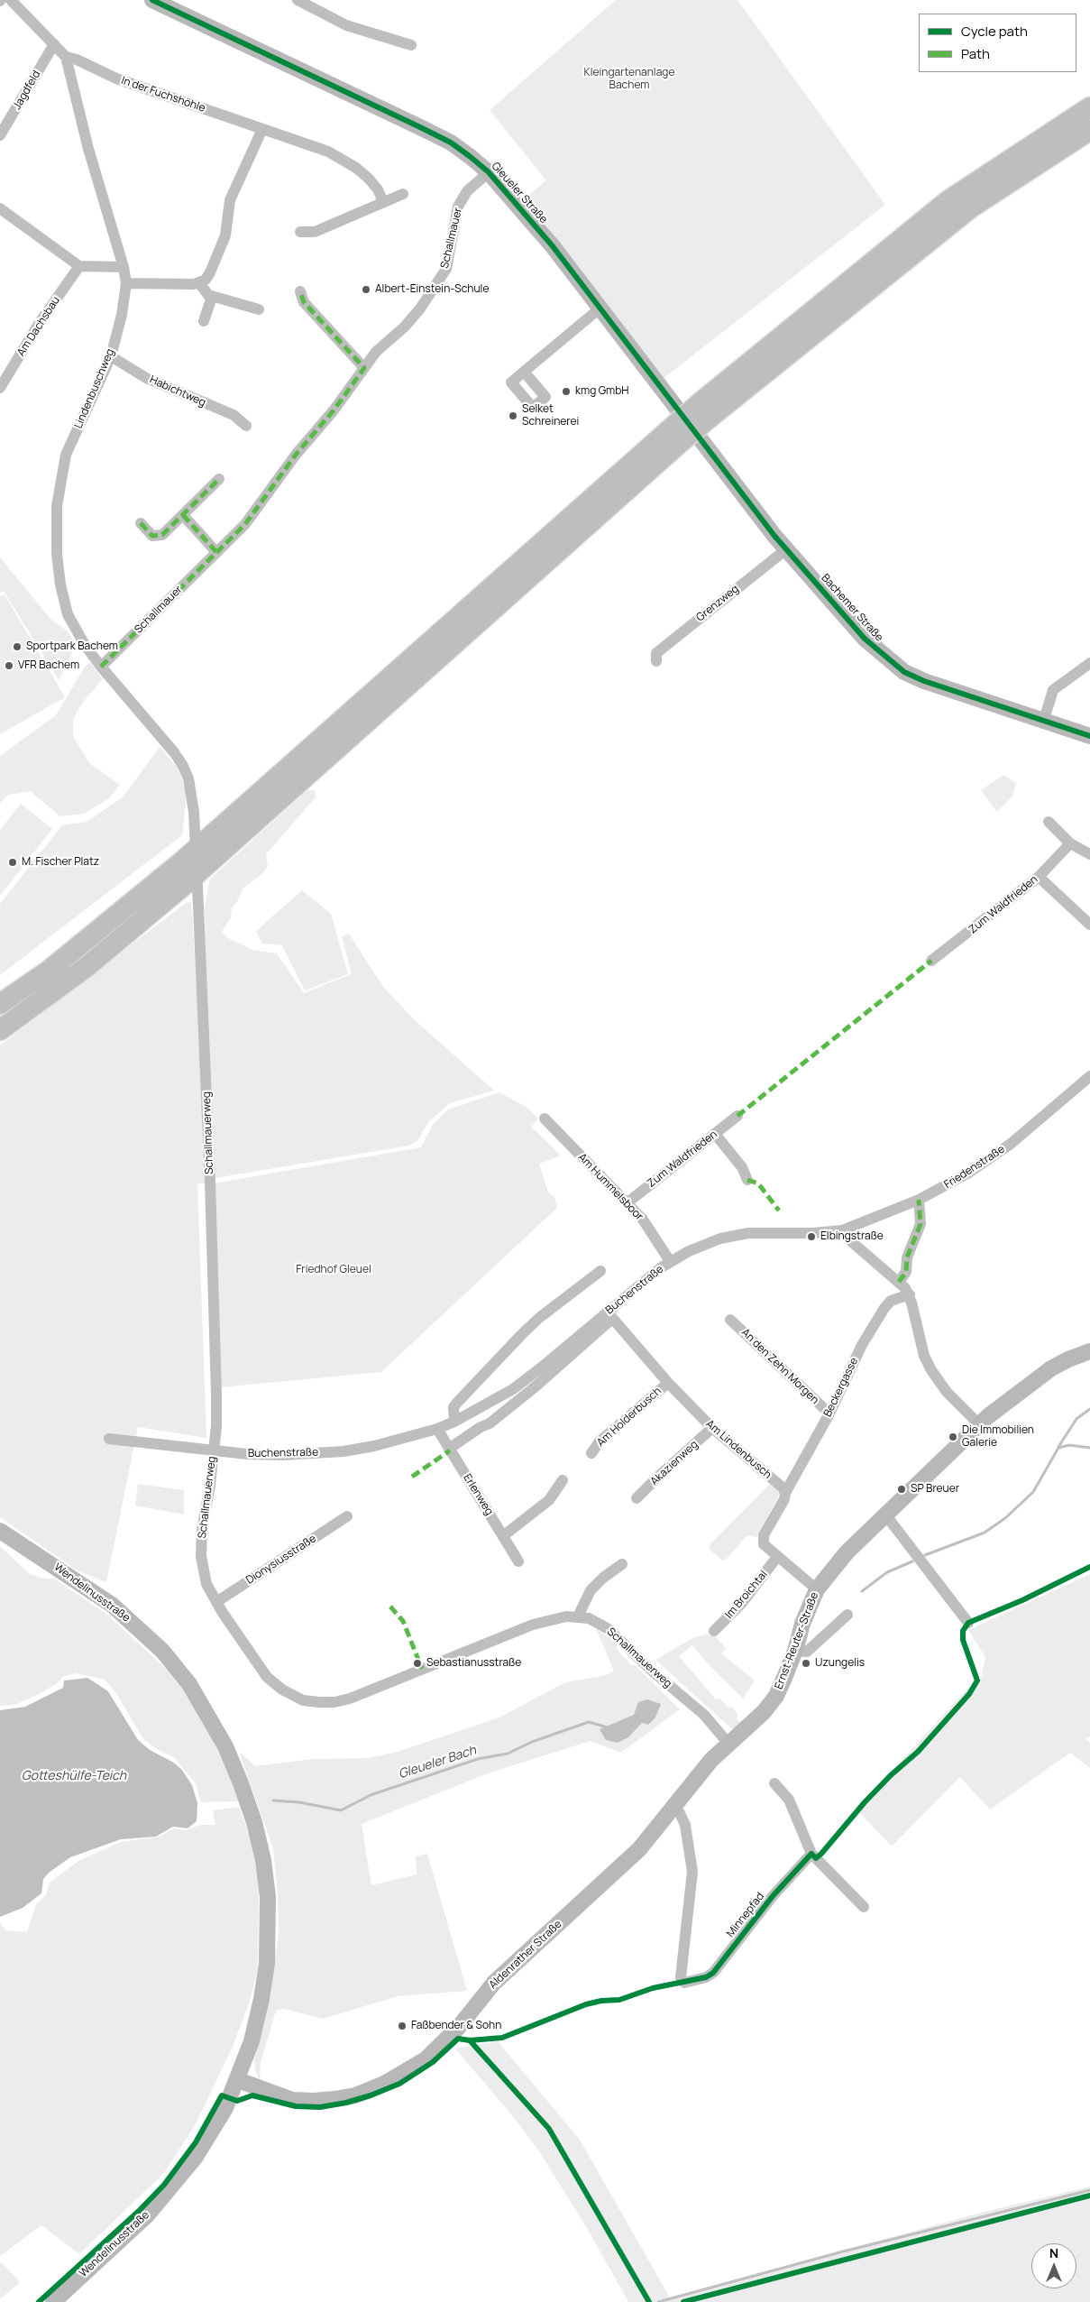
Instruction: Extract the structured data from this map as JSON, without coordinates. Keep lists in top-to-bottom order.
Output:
{
  "streets": {
    "street": [
      "Jagdfeld",
      "In der Fuchshöhle",
      "Gleueler Straße",
      "Schallmauer",
      "Am Dachsbau",
      "Lindenbuschweg",
      "Habichtweg",
      "Grenzweg",
      "Bachemer Straße",
      "Zum Waldfrieden",
      "Schallmauerweg",
      "Friedenstraße",
      "Am Hummelsboor",
      "Buchenstraße",
      "An den Zehn Morgen",
      "Beckergasse",
      "Am Holderbusch",
      "Am Lindenbusch",
      "Akazienweg",
      "Erlenweg",
      "Dionysiusstraße",
      "Wendelinusstraße",
      "Im Broichtal",
      "Ernst-Reuter-Straße",
      "Minnepfad",
      "Aldenrather Straße"
    ]
  },
  "crossings": [
    ["Jagdfeld", "Lindenbuschweg"],
    ["In der Fuchshöhle", "Lindenbuschweg"],
    ["Gleueler Straße", "Schallmauer"],
    ["Gleueler Straße", "Bachemer Straße"],
    ["Schallmauer", "Lindenbuschweg"],
    ["Lindenbuschweg", "Habichtweg"],
    ["Lindenbuschweg", "Schallmauerweg"],
    ["Grenzweg", "Bachemer Straße"],
    ["Zum Waldfrieden", "Am Hummelsboor"],
    ["Schallmauerweg", "Buchenstraße"],
    ["Schallmauerweg", "Dionysiusstraße"],
    ["Schallmauerweg", "Ernst-Reuter-Straße"],
    ["Friedenstraße", "Buchenstraße"],
    ["Am Hummelsboor", "Buchenstraße"],
    ["Buchenstraße", "Am Lindenbusch"],
    ["Buchenstraße", "Erlenweg"],
    ["An den Zehn Morgen", "Beckergasse"],
    ["Beckergasse", "Am Lindenbusch"],
    ["Am Holderbusch", "Am Lindenbusch"],
    ["Am Lindenbusch", "Akazienweg"],
    ["Wendelinusstraße", "Aldenrather Straße"],
    ["Ernst-Reuter-Straße", "Minnepfad"],
    ["Ernst-Reuter-Straße", "Aldenrather Straße"],
    ["Minnepfad", "Aldenrather Straße"]
  ],
  "water": ["Gleueler Bach", "Gotteshülfe-Teich"],
  "parks": ["Kleingartenanlage Bachem", "Friedhof Gleuel"],
  "places": [
    "Albert-Einstein-Schule",
    "kmg GmbH",
    "Selket Schreinerei",
    "Sportpark Bachem",
    "VFR Bachem",
    "M. Fischer Platz",
    "Elbingstraße",
    "Die Immobilien Galerie",
    "SP Breuer",
    "Sebastianusstraße",
    "Uzungelis",
    "Faßbender & Sohn"
  ],
  "legend": ["Cycle path", "Path"],
  "north": "top"
}
